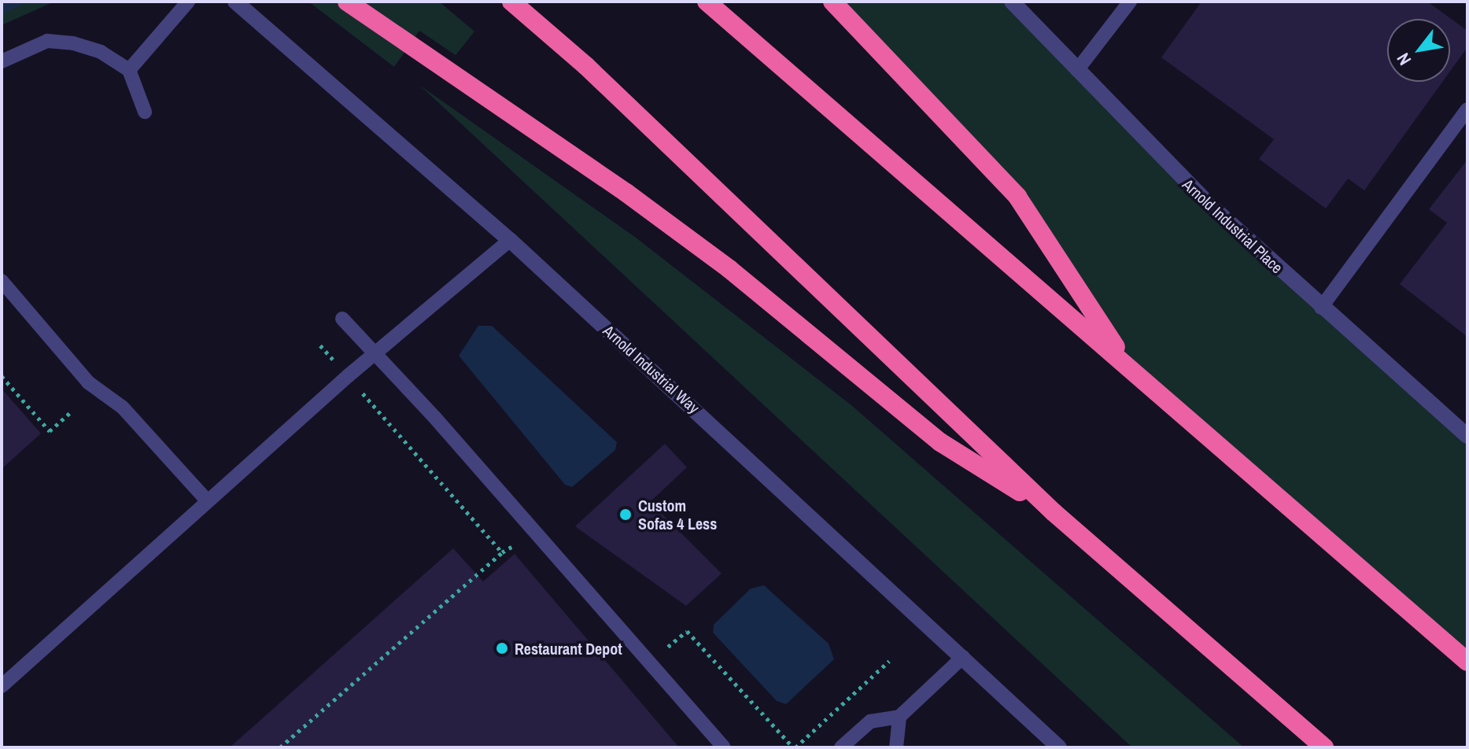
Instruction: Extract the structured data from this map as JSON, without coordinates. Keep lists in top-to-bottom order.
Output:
{
  "streets": {
    "street": ["Arnold Industrial Place", "Arnold Industrial Way"]
  },
  "places": ["Custom Sofas 4 Less", "Restaurant Depot"],
  "north": "bottom left"
}
